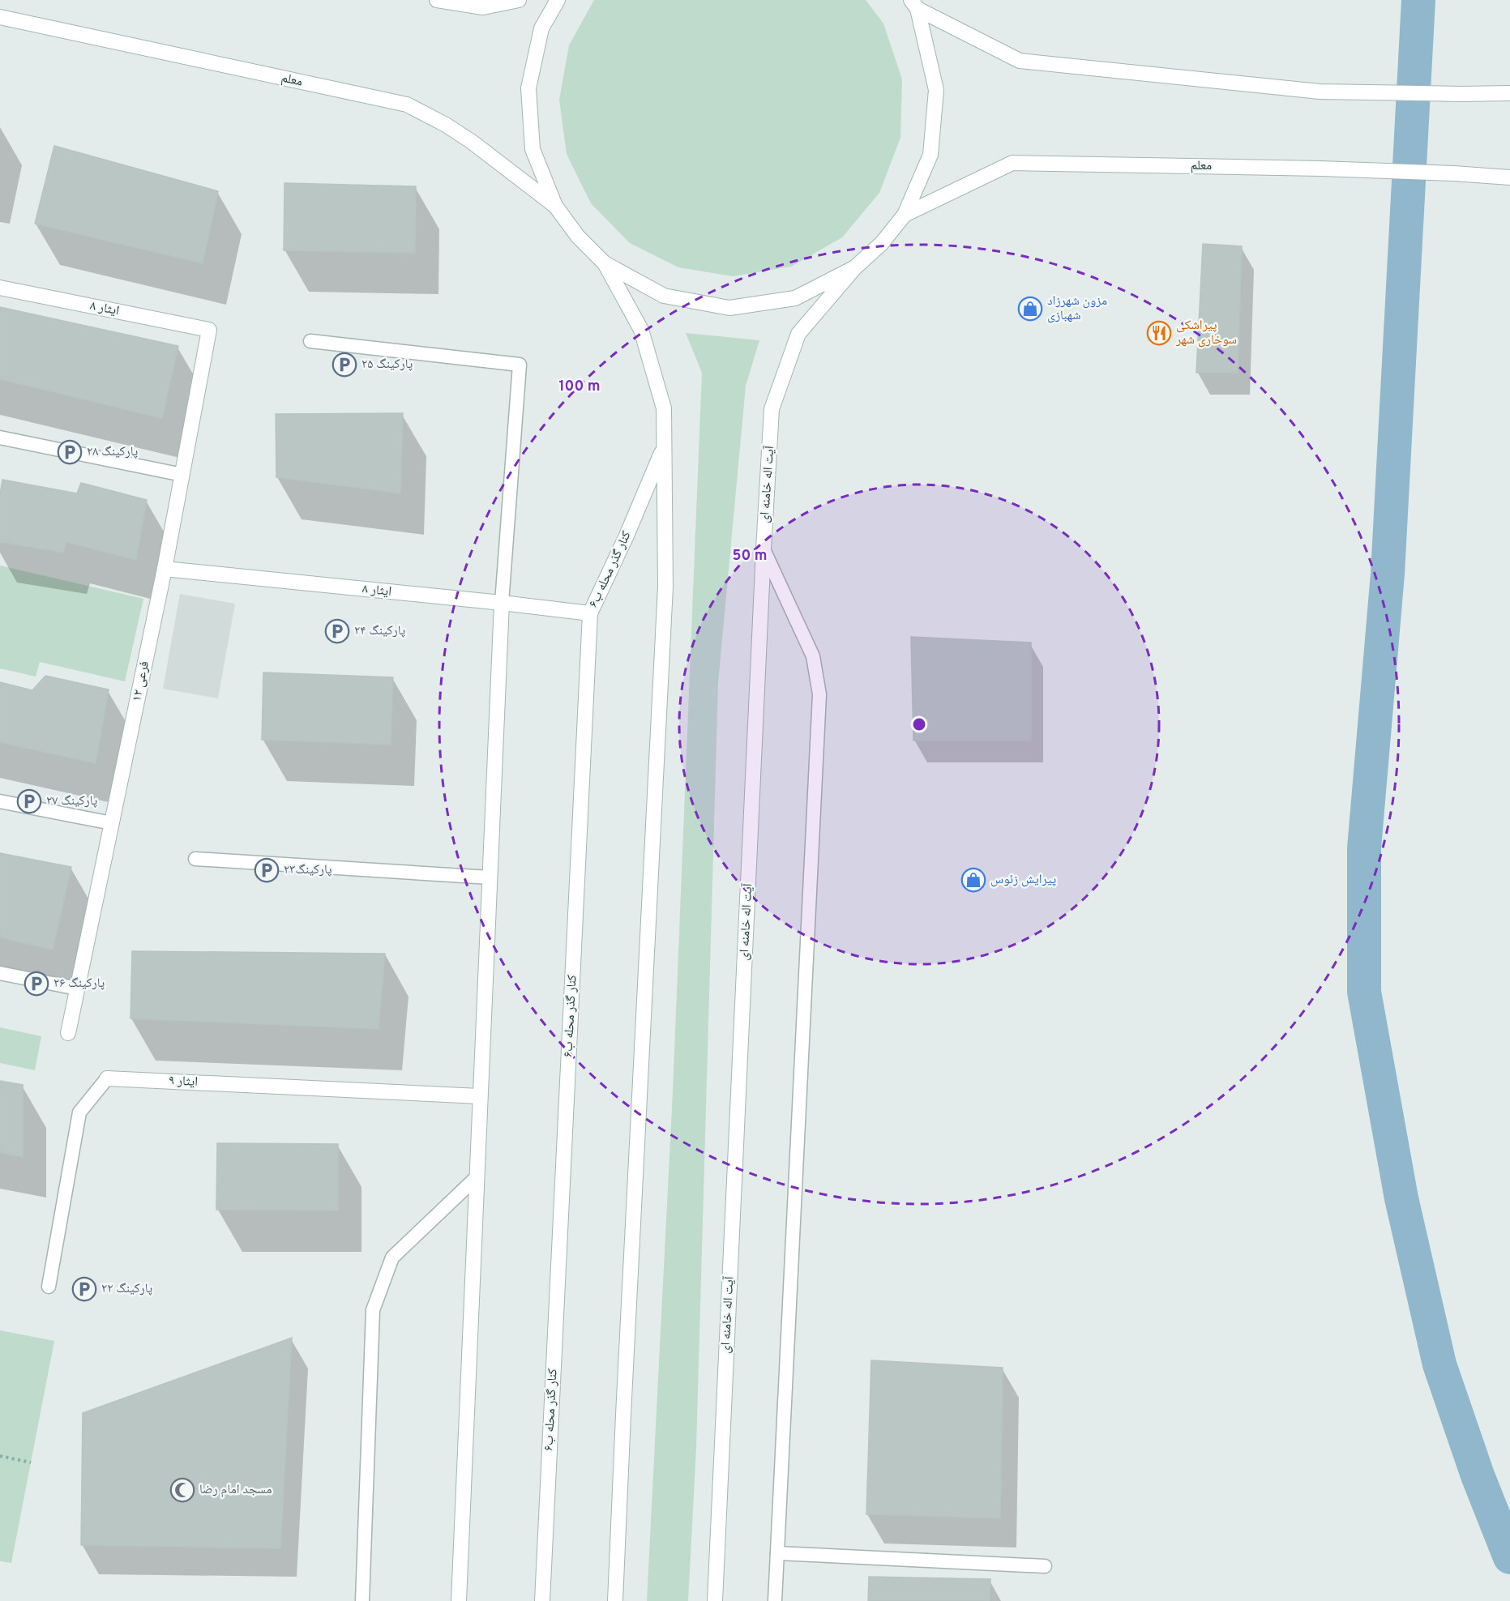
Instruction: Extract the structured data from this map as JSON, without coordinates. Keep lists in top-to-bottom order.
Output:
{
  "streets": {
    "main road": [
      "معلم",
      "ایثار ۸",
      "آیت اله خامنه ای",
      "کنار گذر محله ب۶",
      "فرعی ۱۲",
      "ایثار ۹"
    ]
  },
  "crossings": [
    ["ایثار ۸", "کنار گذر محله ب۶"],
    ["ایثار ۸", "فرعی ۱۲"]
  ],
  "places": {
    "shop": ["مزون شهرزاد شهبازی", "پیرایش زئوس"],
    "restaurant": ["پیراشکی سوخاری شهر"],
    "parking": [
      "پارکینگ ۲۵",
      "پارکینگ ۲۸",
      "پارکینگ ۲۴",
      "پارکینگ ۲۷",
      "پارکینگ۲۳",
      "پارکینگ ۲۶",
      "پارکینگ ۲۲"
    ],
    "mosque": ["مسجد امام رضا"]
  },
  "rings": ["100 m", "50 m"]
}
